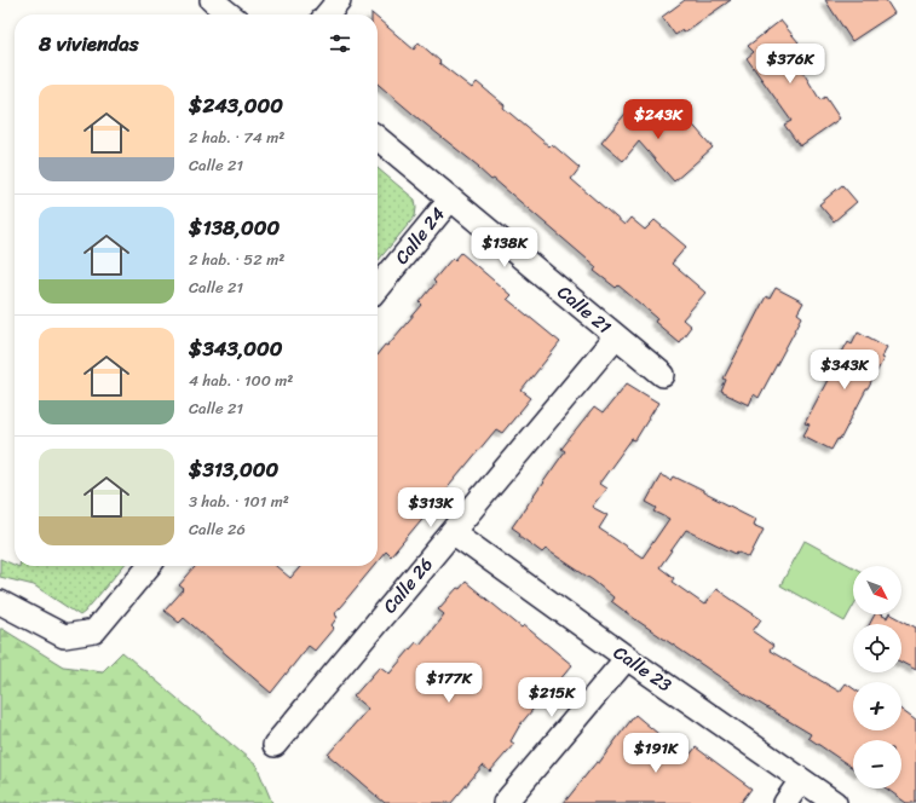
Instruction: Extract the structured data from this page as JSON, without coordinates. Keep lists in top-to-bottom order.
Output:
{
  "streets": {
    "street": [
      "Calle 24",
      "Calle 21",
      "Calle 26",
      "Calle 23"
    ]
  },
  "crossings": [
    ["Calle 24", "Calle 21"],
    ["Calle 21", "Calle 26"],
    ["Calle 26", "Calle 23"]
  ],
  "north": "bottom right",
  "page": {
    "heading": "8 viviendas",
    "price": [
      "$376K",
      "$243K",
      "$138K",
      "$343K",
      "$313K",
      "$177K",
      "$215K",
      "$191K"
    ],
    "list": [
      {
        "name": "$243,000",
        "note": "2 hab. · 74 m² · Calle 21"
      },
      {
        "name": "$138,000",
        "note": "2 hab. · 52 m² · Calle 21"
      },
      {
        "name": "$343,000",
        "note": "4 hab. · 100 m² · Calle 21"
      },
      {
        "name": "$313,000",
        "note": "3 hab. · 101 m² · Calle 26"
      }
    ],
    "map_buttons": ["+", "−"]
  }
}
